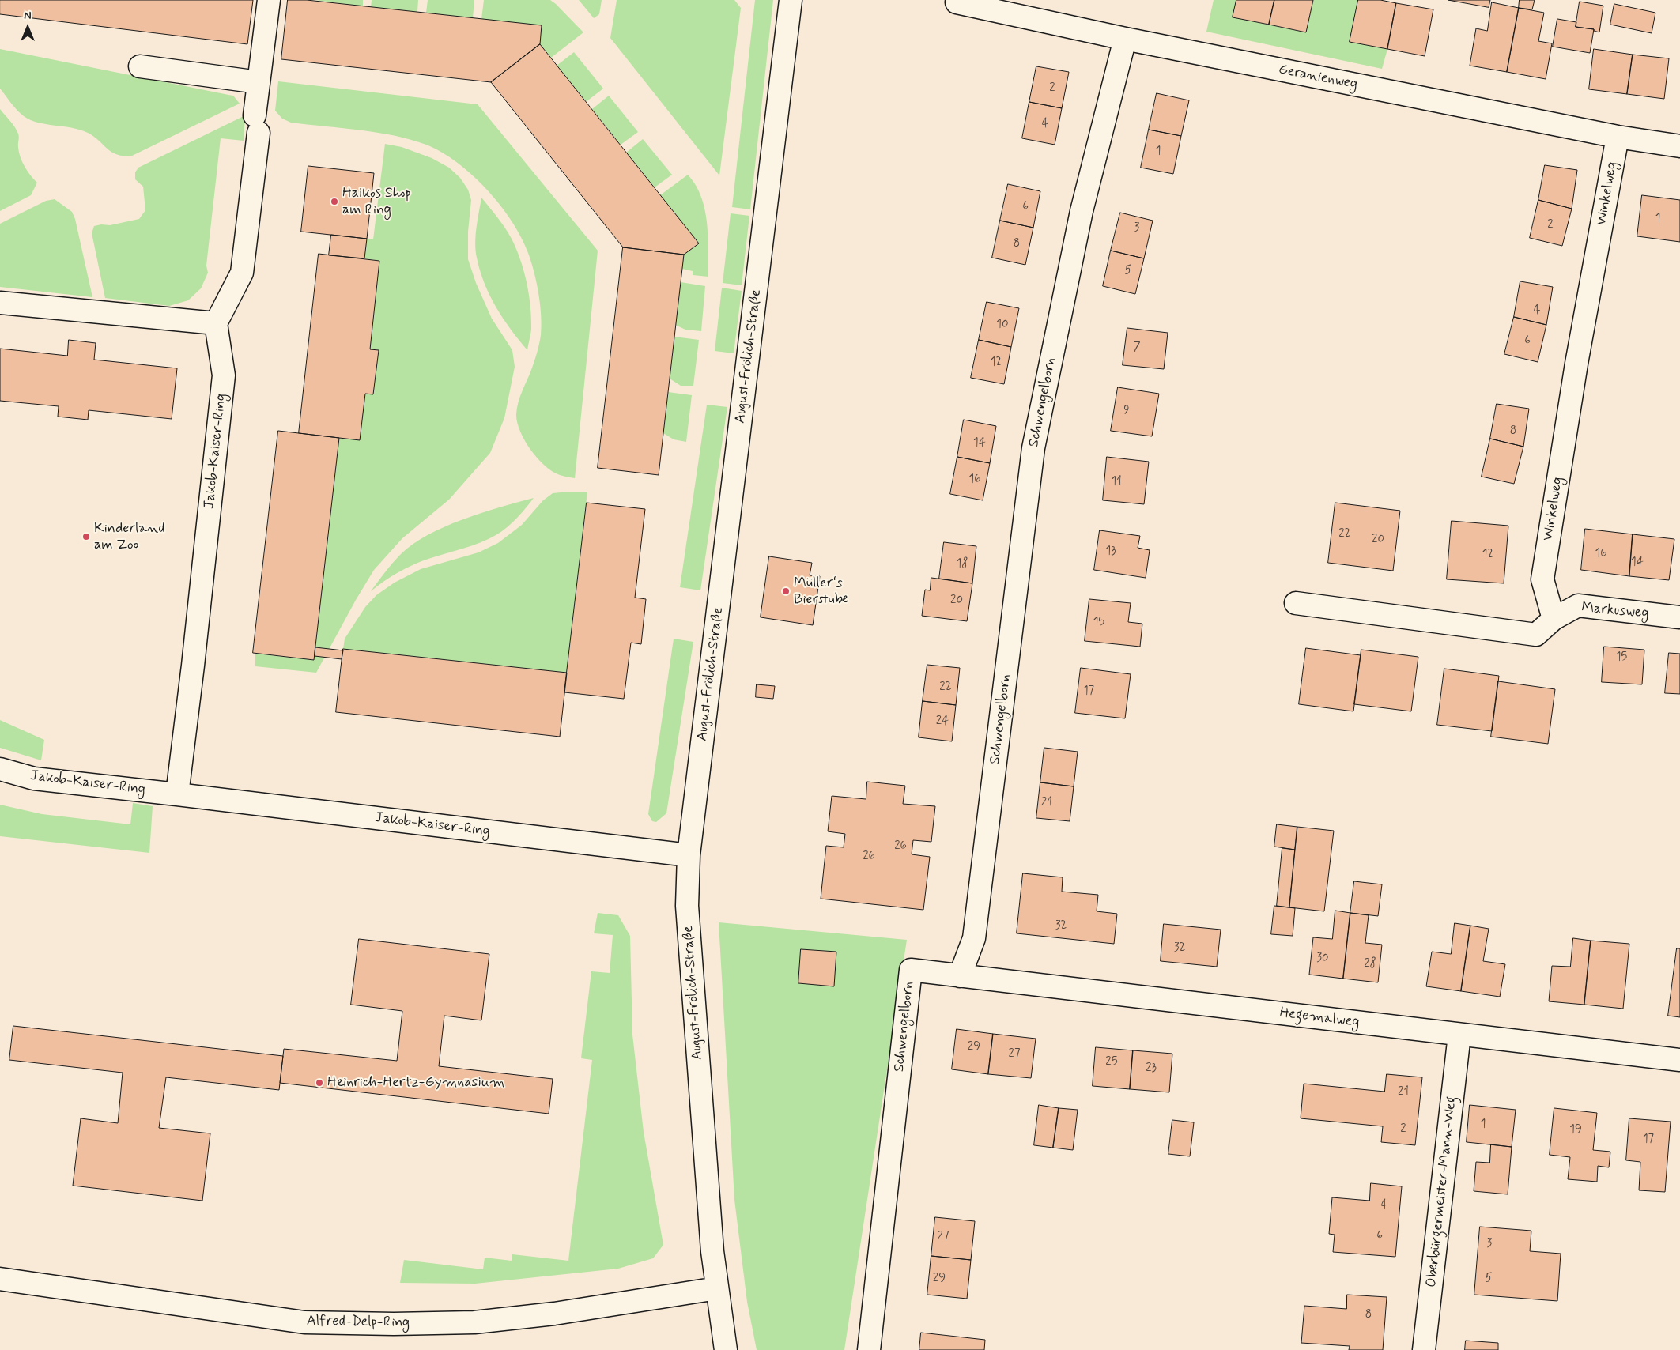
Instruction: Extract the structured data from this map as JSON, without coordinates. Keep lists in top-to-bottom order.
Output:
{
  "streets": {
    "street": [
      "Geranienweg",
      "Winkelweg",
      "August-Frölich-Straße",
      "Schwengelborn",
      "Jakob-Kaiser-Ring",
      "Markusweg",
      "Hegemalweg",
      "Oberbürgermeister-Mann-Weg",
      "Alfred-Delp-Ring"
    ]
  },
  "crossings": [
    ["Geranienweg", "Winkelweg"],
    ["Geranienweg", "Schwengelborn"],
    ["Winkelweg", "Markusweg"],
    ["August-Frölich-Straße", "Jakob-Kaiser-Ring"],
    ["August-Frölich-Straße", "Alfred-Delp-Ring"],
    ["Schwengelborn", "Hegemalweg"],
    ["Hegemalweg", "Oberbürgermeister-Mann-Weg"]
  ],
  "places": [
    "Haikos Shop am Ring",
    "Kinderland am Zoo",
    "Müller‘s Bierstube",
    "Heinrich-Hertz-Gymnasium"
  ],
  "house_numbers": [
    "2",
    "4",
    "1",
    "6",
    "1",
    "2",
    "3",
    "8",
    "5",
    "4",
    "10",
    "6",
    "7",
    "12",
    "9",
    "8",
    "14",
    "16",
    "11",
    "22",
    "20",
    "13",
    "16",
    "12",
    "14",
    "18",
    "20",
    "15",
    "15",
    "22",
    "17",
    "24",
    "21",
    "26",
    "26",
    "32",
    "32",
    "30",
    "28",
    "29",
    "27",
    "25",
    "23",
    "21",
    "1",
    "2",
    "19",
    "17",
    "4",
    "6",
    "27",
    "3",
    "29",
    "5",
    "8"
  ],
  "north": "top"
}
